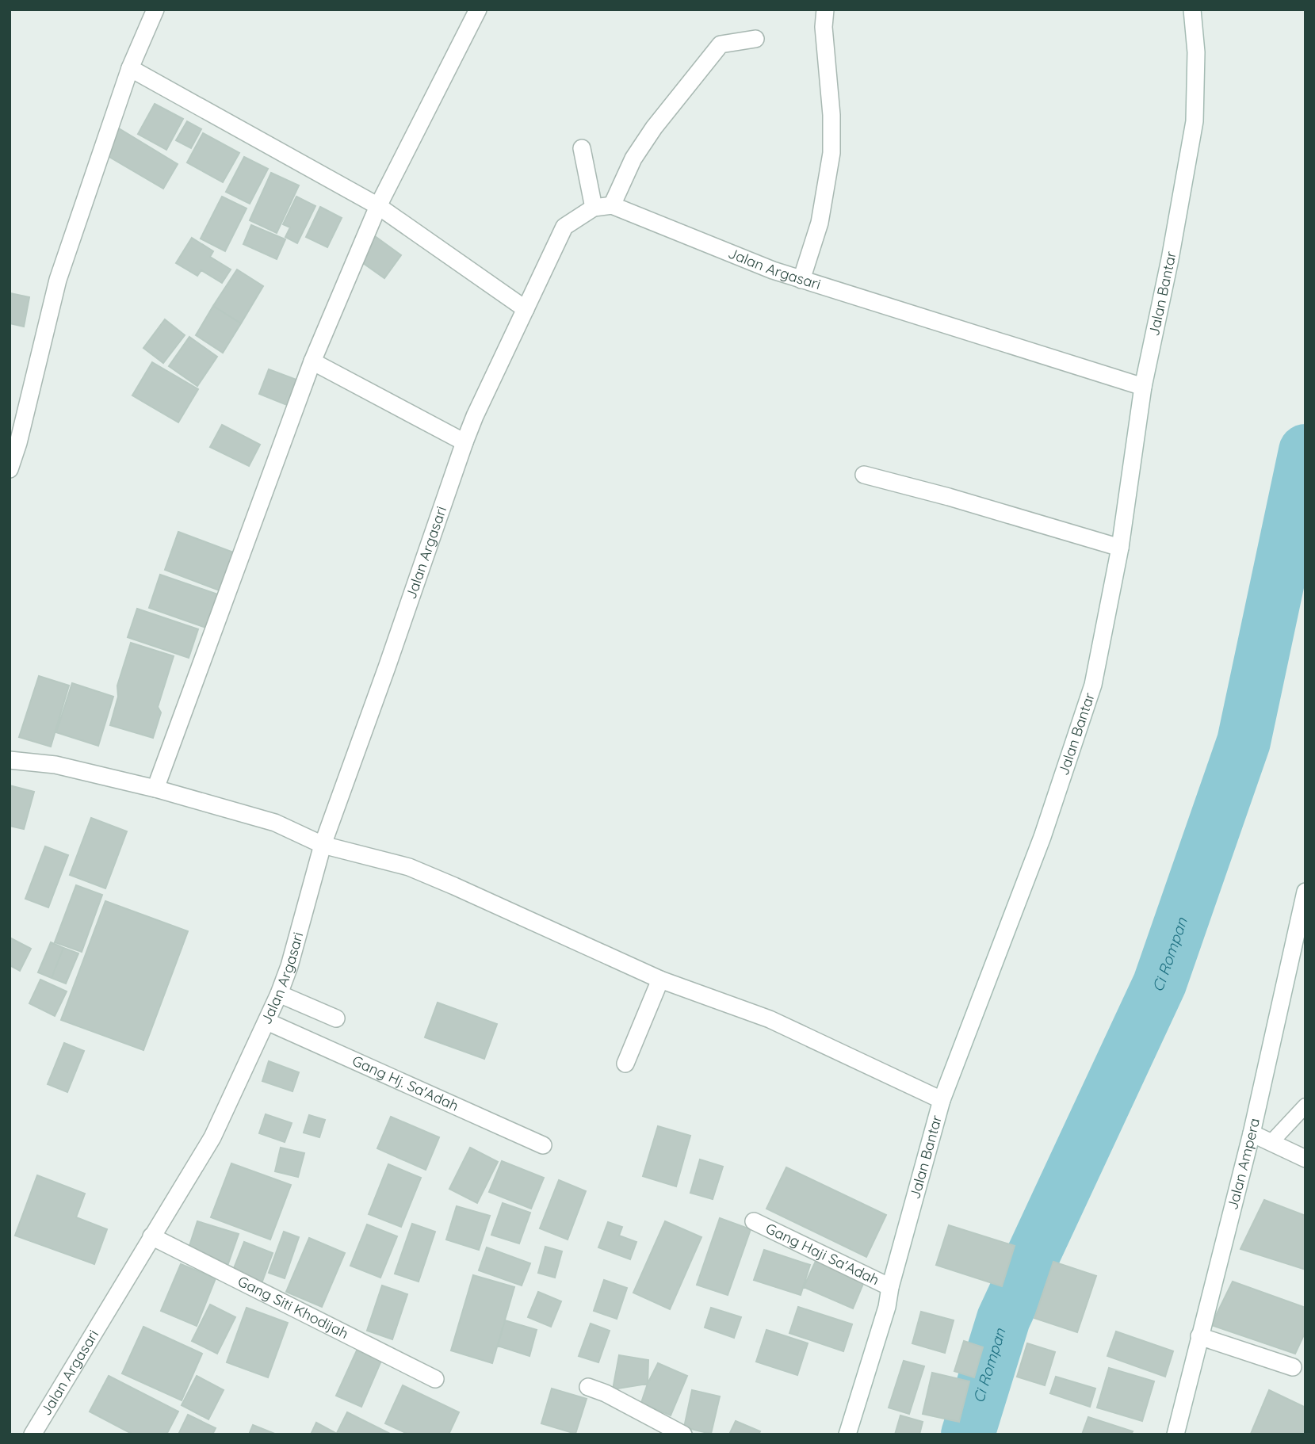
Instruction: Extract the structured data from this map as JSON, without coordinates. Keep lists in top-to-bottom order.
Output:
{
  "streets": {
    "street": [
      "Jalan Argasari",
      "Jalan Bantar",
      "Gang Hj. Sa'Adah",
      "Jalan Ampera",
      "Gang Haji Sa'Adah",
      "Gang Siti Khodijah"
    ]
  },
  "crossings": [
    ["Jalan Argasari", "Jalan Bantar"],
    ["Jalan Argasari", "Gang Hj. Sa'Adah"],
    ["Jalan Argasari", "Gang Siti Khodijah"],
    ["Jalan Bantar", "Gang Haji Sa'Adah"]
  ],
  "water": ["Ci Rompan"]
}
